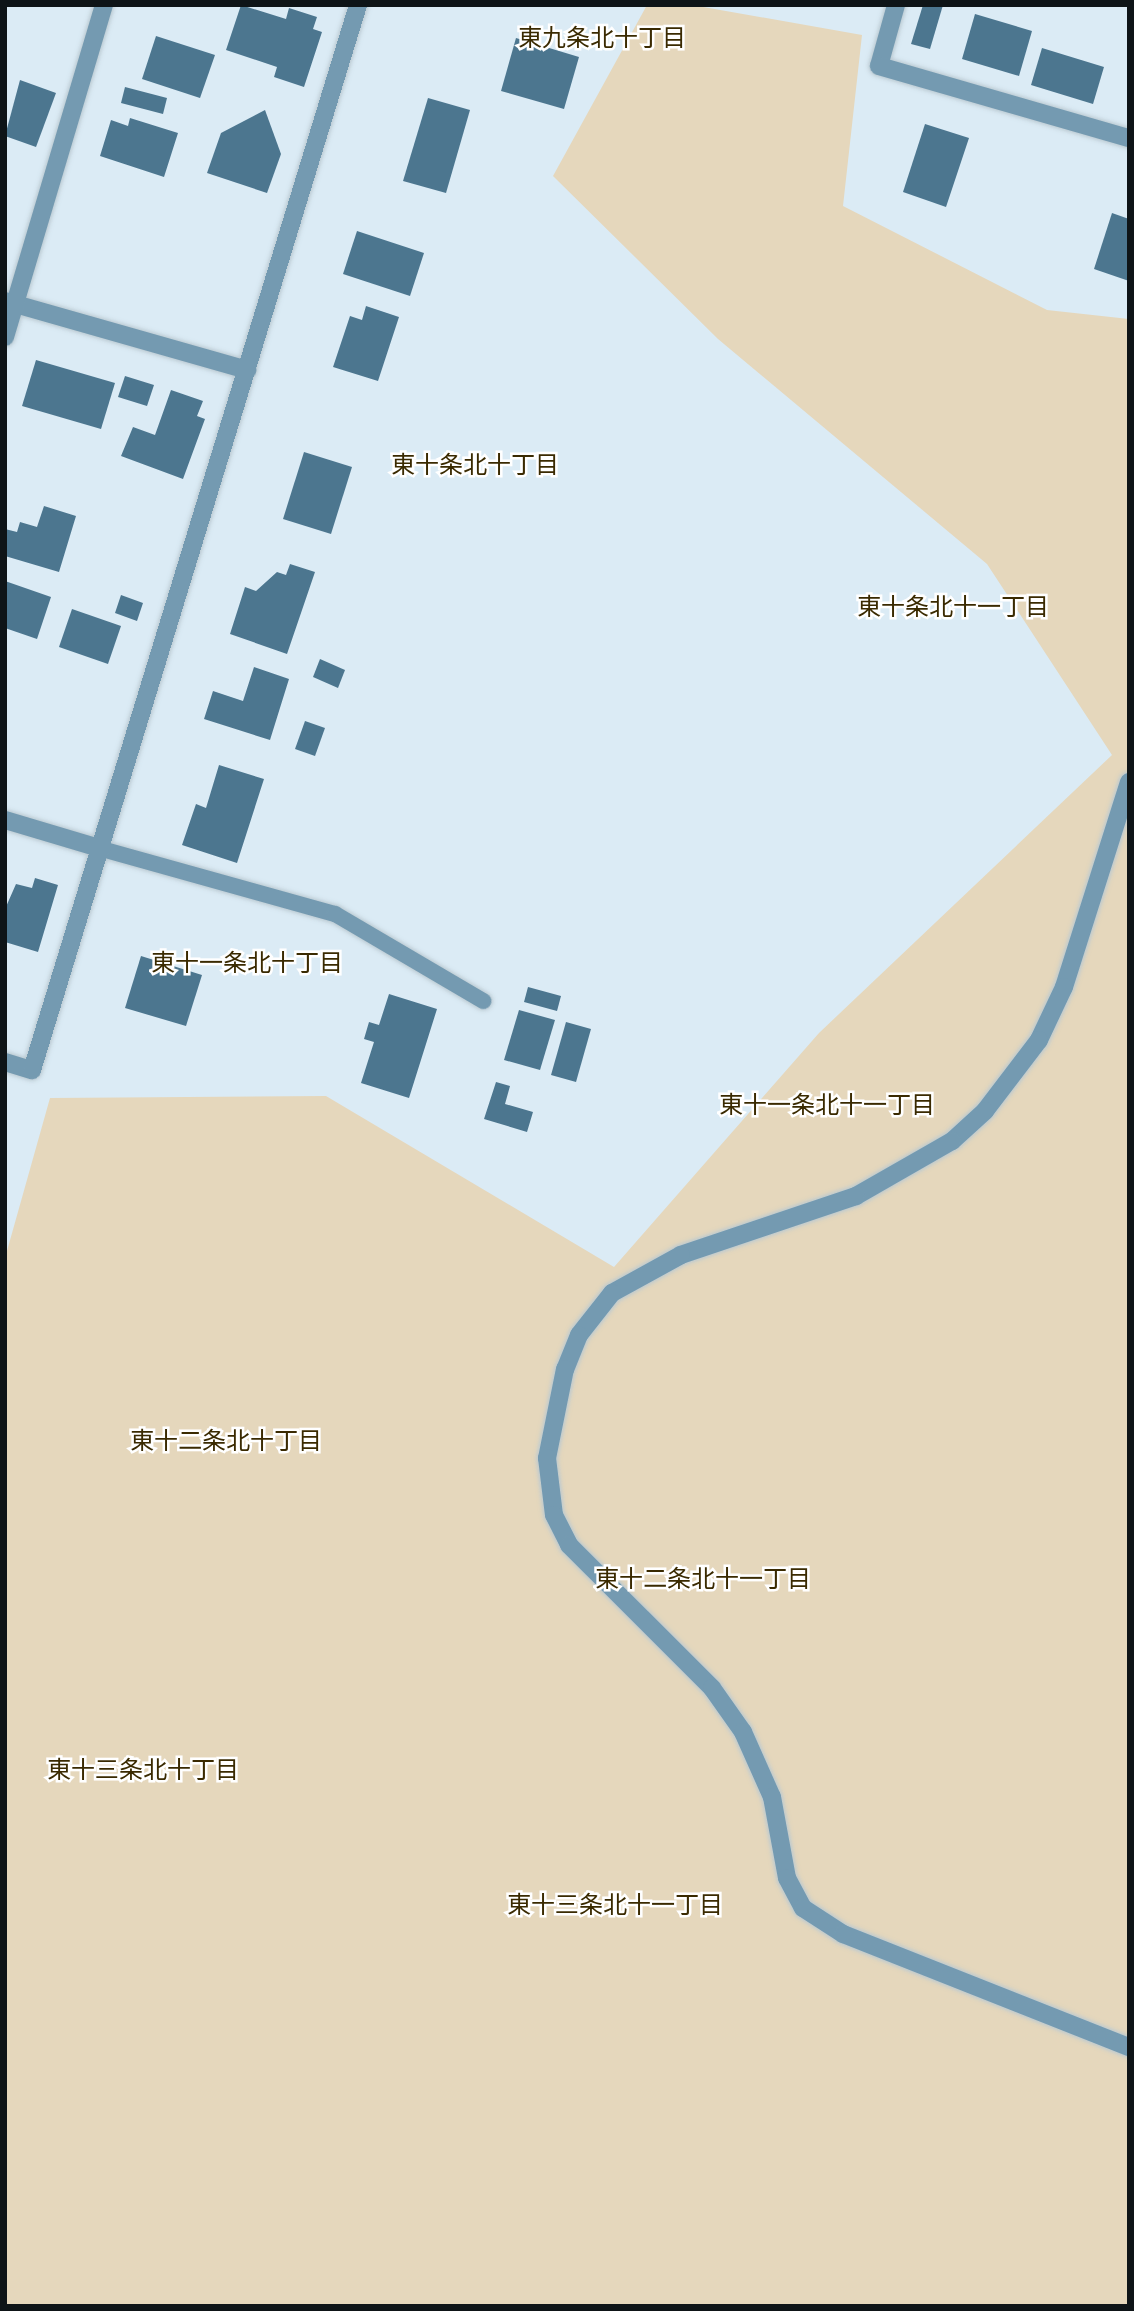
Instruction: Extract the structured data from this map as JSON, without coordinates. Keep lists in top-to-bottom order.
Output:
{
  "districts": [
    "東九条北十丁目",
    "東十条北十丁目",
    "東十条北十一丁目",
    "東十一条北十丁目",
    "東十一条北十一丁目",
    "東十二条北十丁目",
    "東十二条北十一丁目",
    "東十三条北十丁目",
    "東十三条北十一丁目"
  ]
}
